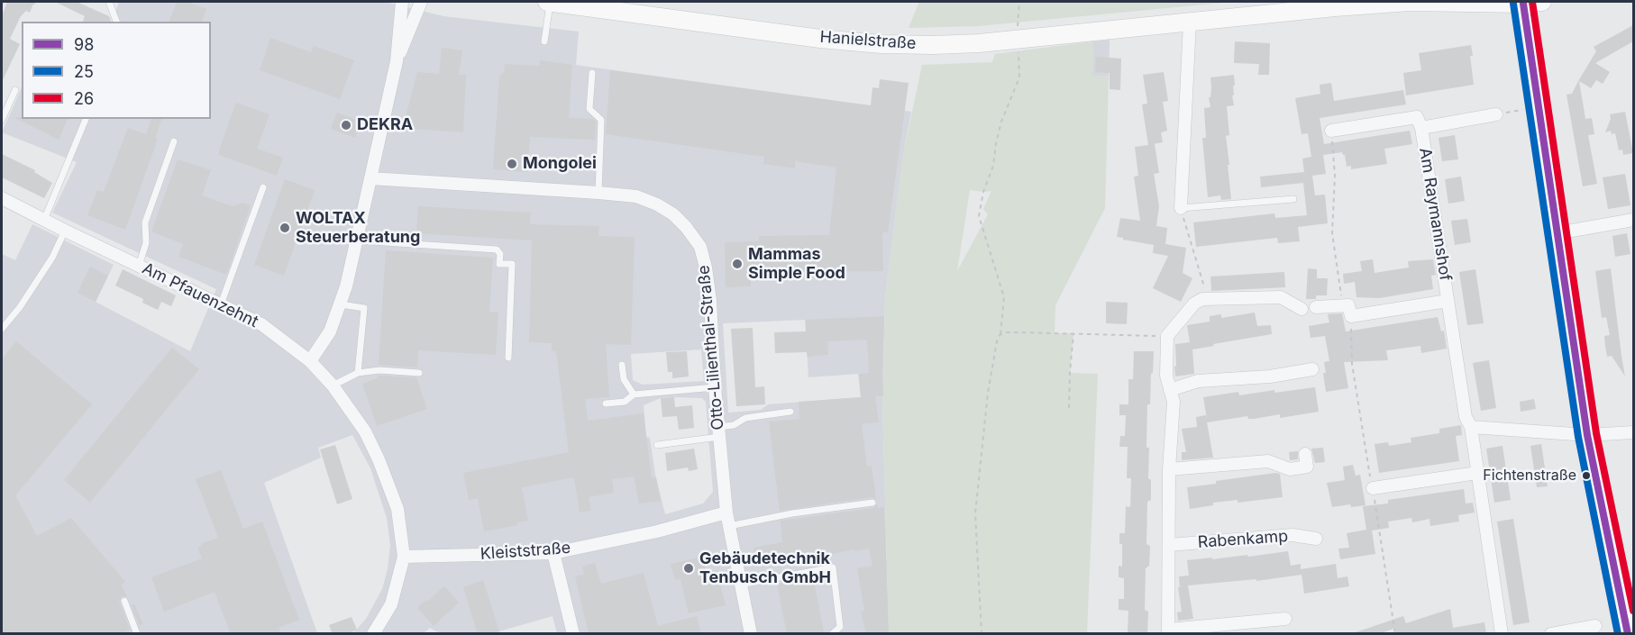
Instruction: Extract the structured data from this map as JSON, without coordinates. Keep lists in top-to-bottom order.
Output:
{
  "streets": {
    "main road": ["Hanielstraße"],
    "street": [
      "Am Raymannshof",
      "Am Pfauenzehnt",
      "Otto-Lilienthal-Straße",
      "Rabenkamp",
      "Kleiststraße"
    ]
  },
  "crossings": [
    ["Am Pfauenzehnt", "Kleiststraße"],
    ["Otto-Lilienthal-Straße", "Kleiststraße"]
  ],
  "places": [
    "DEKRA",
    "Mongolei",
    "WOLTAX Steuerberatung",
    "Mammas Simple Food",
    "Fichtenstraße",
    "Gebäudetechnik Tenbusch GmbH"
  ],
  "lines": ["transit line 26", "transit line 98", "transit line 25"],
  "legend": ["98", "25", "26"]
}
